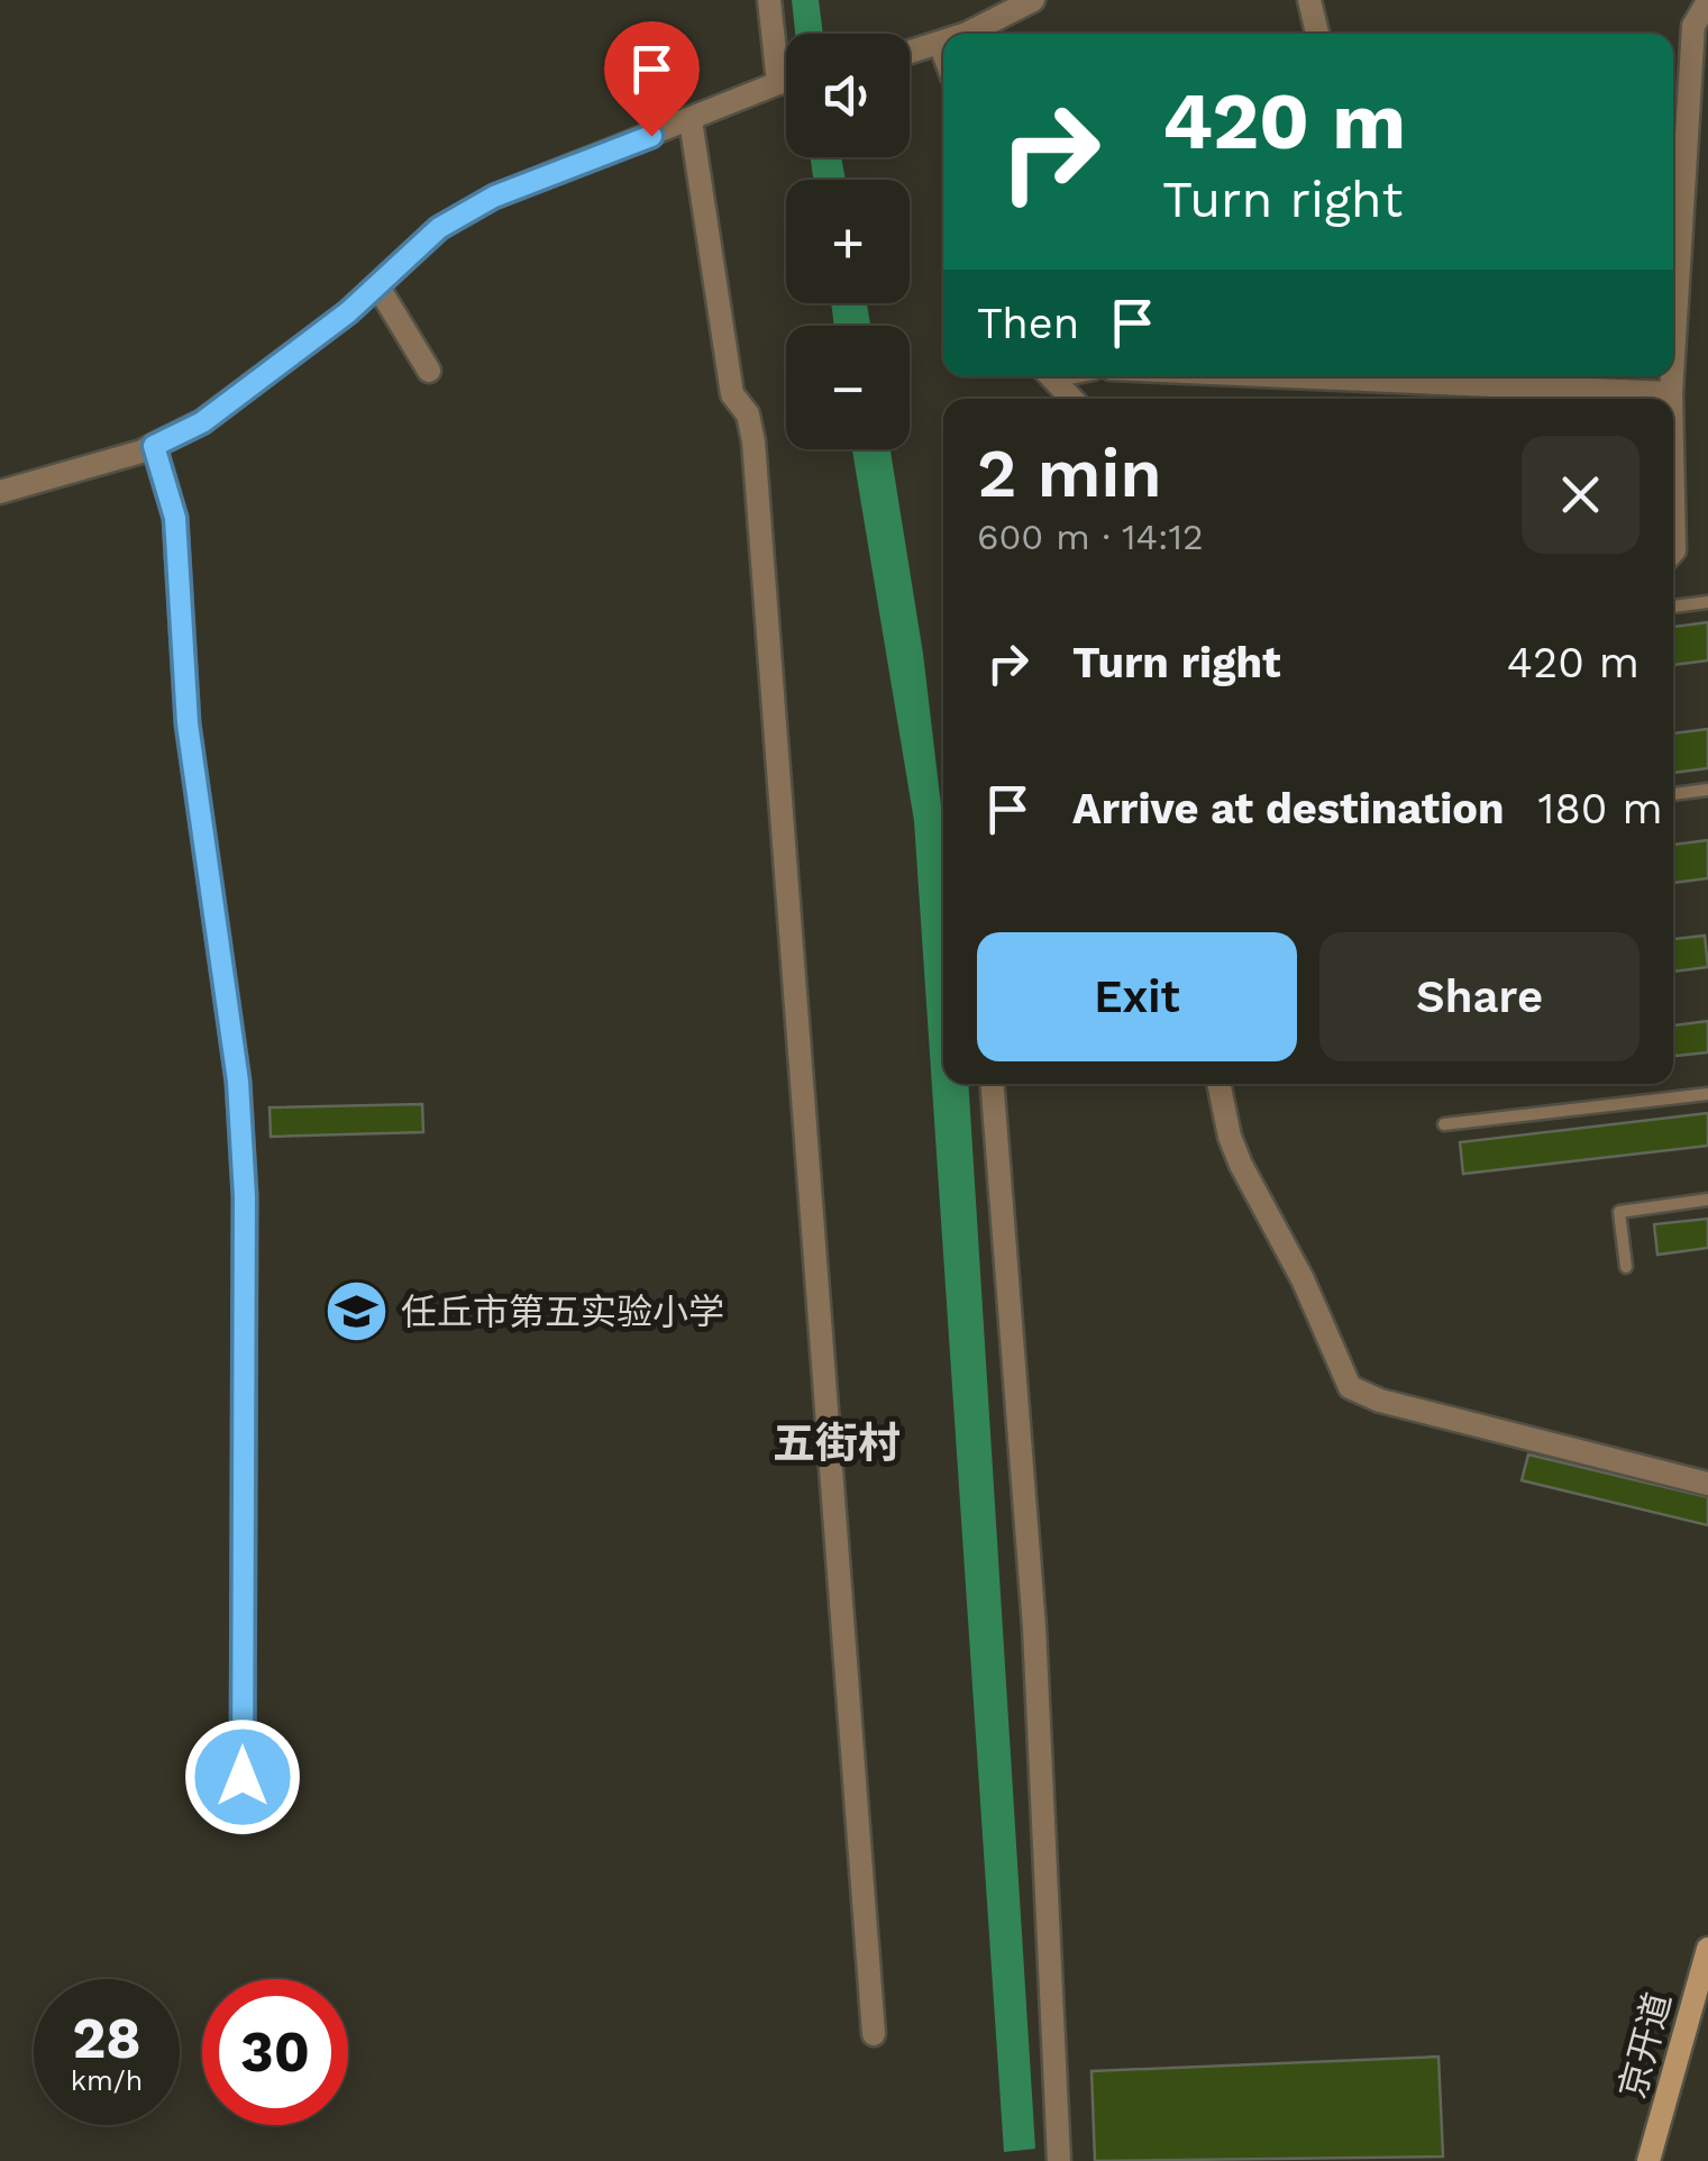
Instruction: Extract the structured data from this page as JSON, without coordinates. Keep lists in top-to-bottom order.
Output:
{
  "streets": {
    "main road": ["京开道"]
  },
  "districts": ["五街村"],
  "places": {
    "school or university": ["任丘市第五实验小学"]
  },
  "page": {
    "map_buttons": ["+", "−"],
    "turn": ["420 m", "Turn right"],
    "then": "Then",
    "heading": ["2 min", "600 m · 14:12"],
    "list": [
      {
        "name": "Turn right",
        "value": "420 m"
      },
      {
        "name": "Arrive at destination",
        "value": "180 m"
      }
    ],
    "buttons": ["Exit", "Share"],
    "speed": "28 km/h",
    "limit": "30"
  }
}
